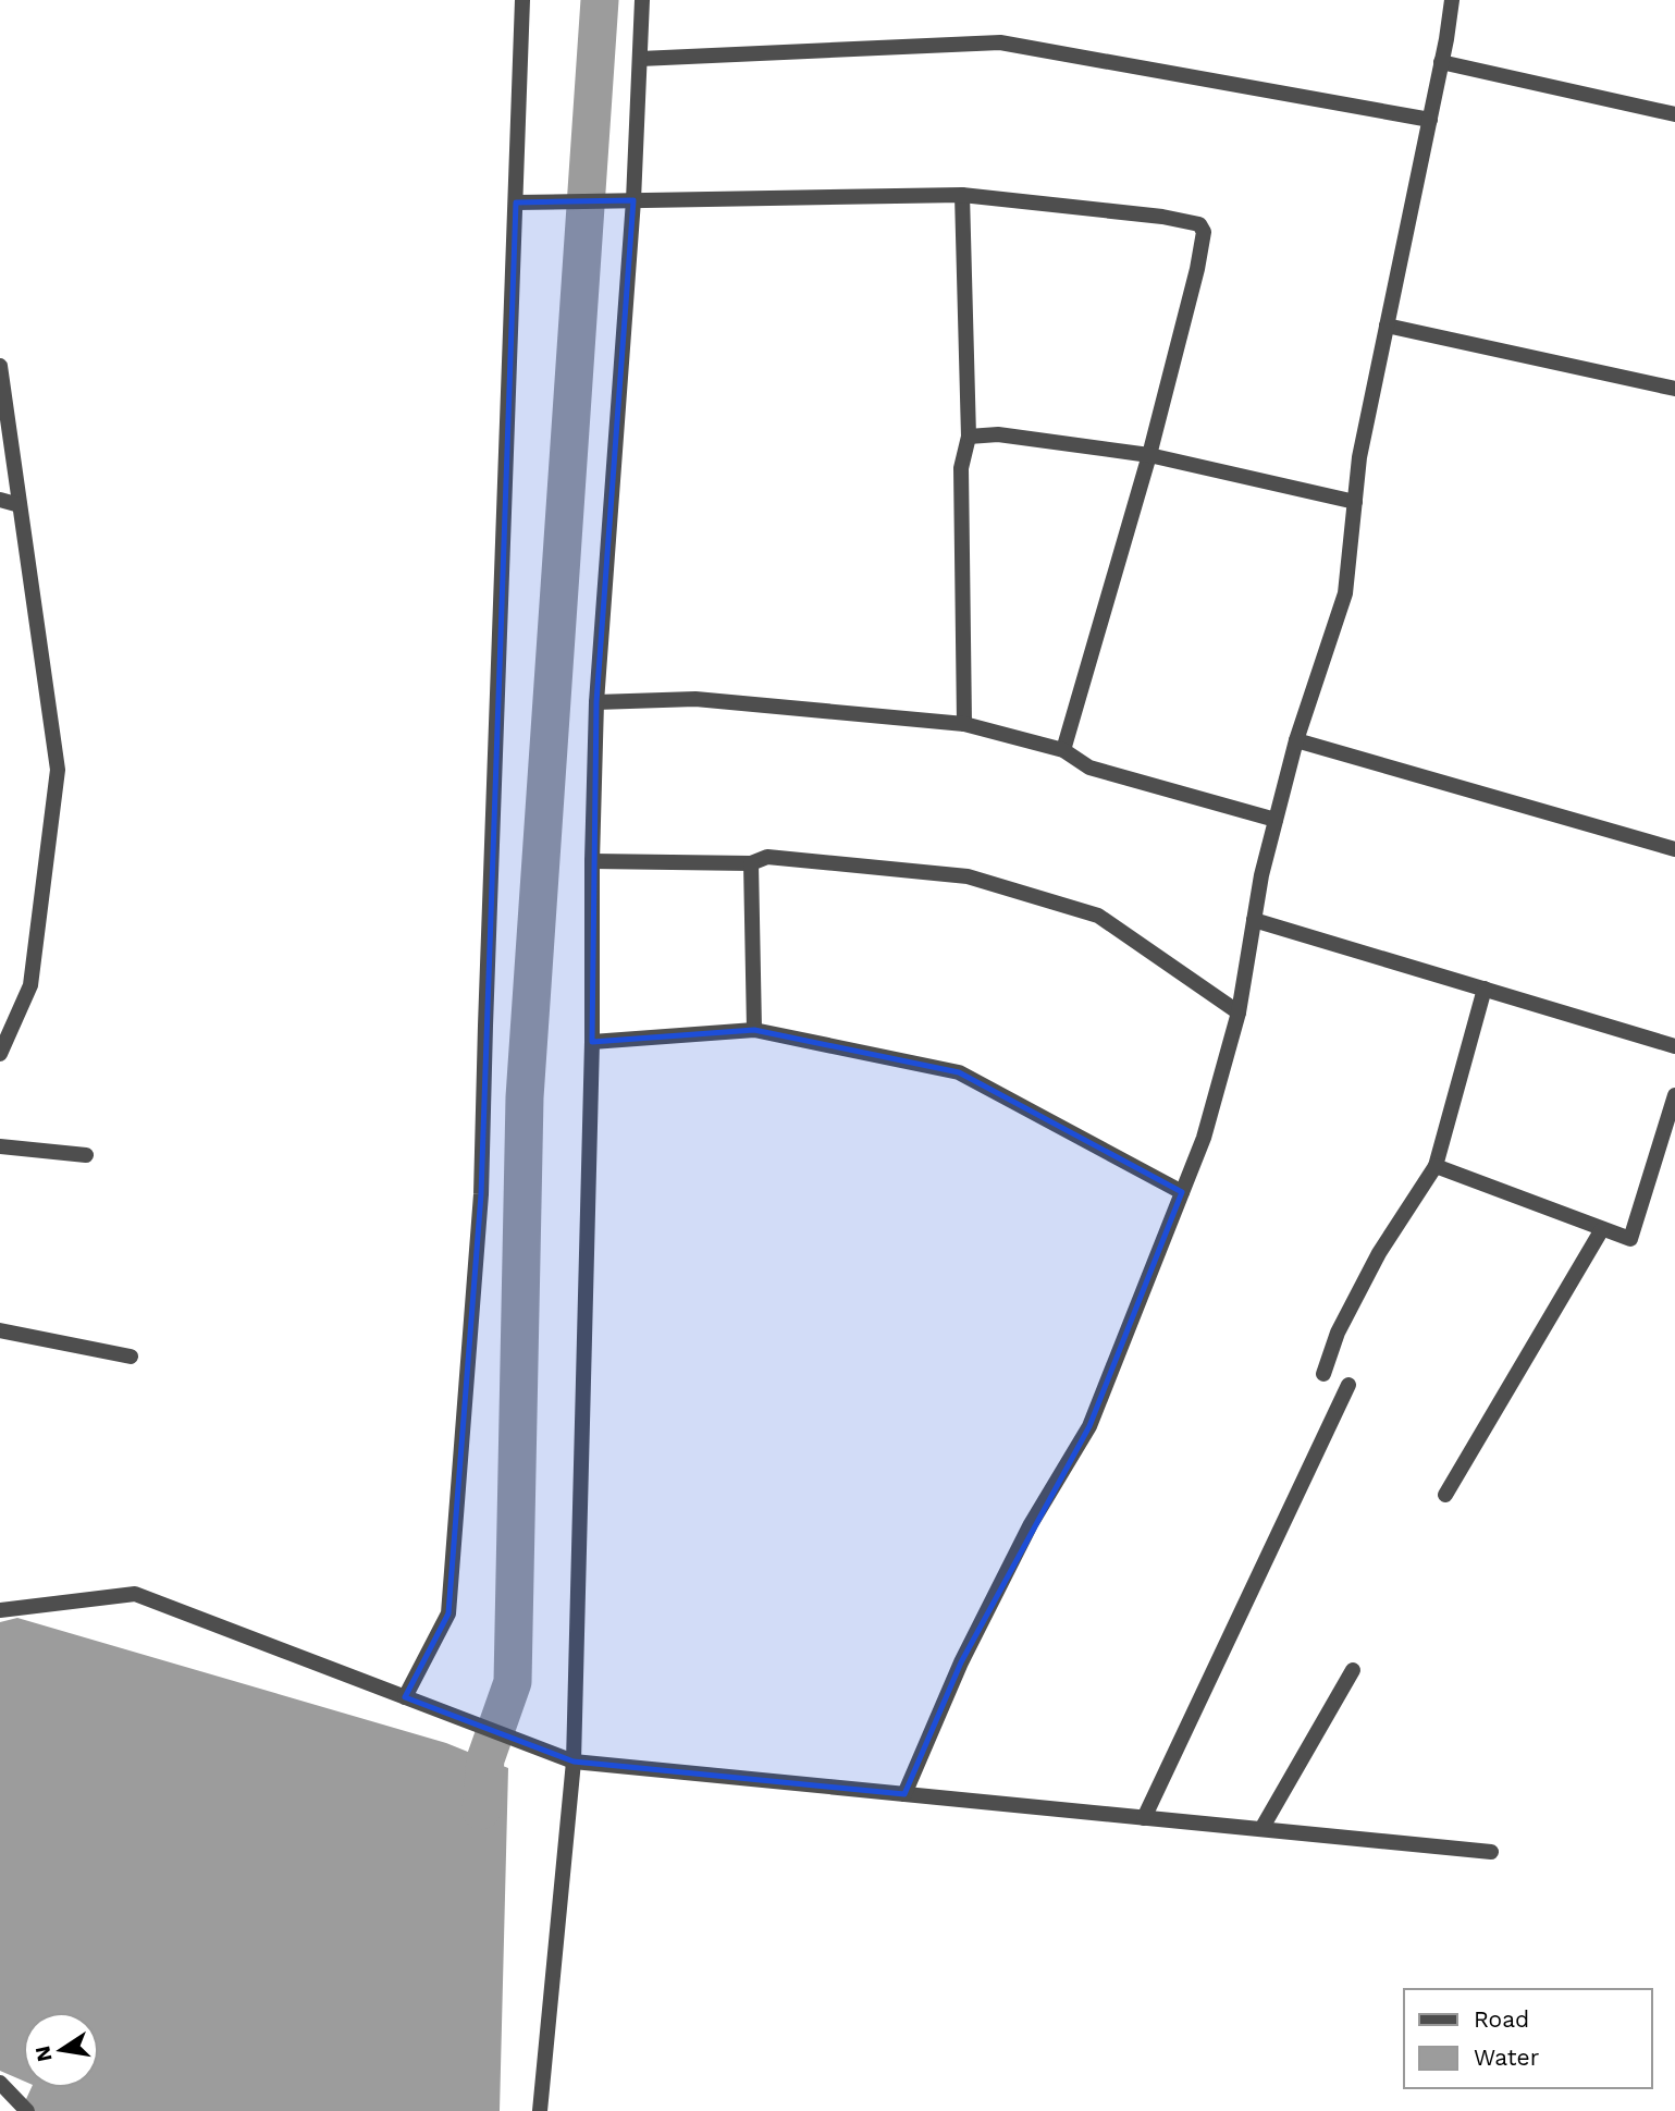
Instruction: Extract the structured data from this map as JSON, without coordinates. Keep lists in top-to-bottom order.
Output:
{
  "legend": ["Road", "Water"],
  "north": "left"
}
